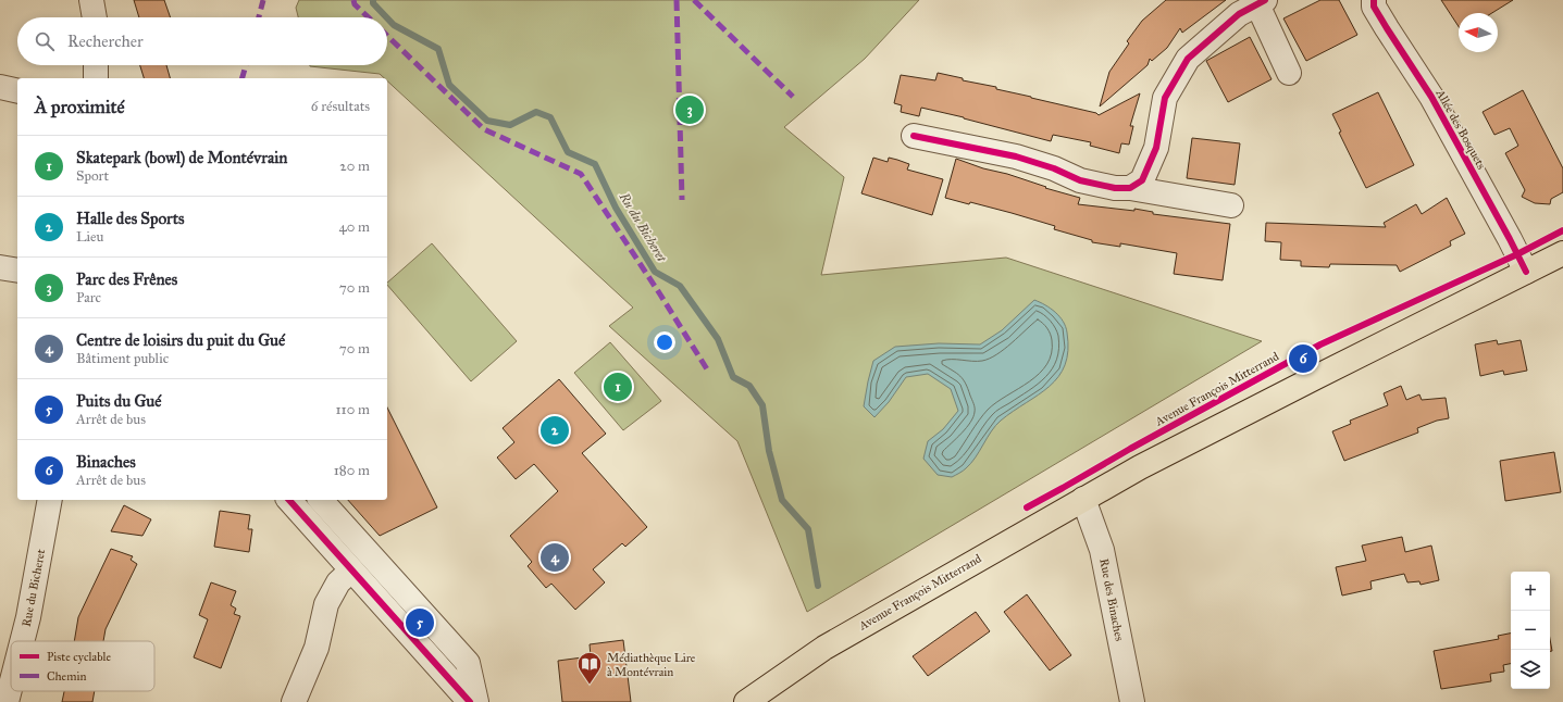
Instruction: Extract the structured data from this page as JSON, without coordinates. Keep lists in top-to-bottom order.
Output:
{
  "streets": {
    "main road": ["Avenue François Mitterrand"],
    "street": ["Allée des Bosquets", "Rue du Bicheret", "Rue des Binaches"]
  },
  "crossings": [
    ["Allée des Bosquets", "Avenue François Mitterrand"],
    ["Avenue François Mitterrand", "Rue des Binaches"]
  ],
  "water": ["Ru du Bicheret"],
  "places": {
    "library": ["Médiathèque Lire à Montévrain"]
  },
  "legend": ["Piste cyclable", "Chemin"],
  "north": "left",
  "page": {
    "search": "Rechercher",
    "heading": ["À proximité", "6 résultats"],
    "pins": [
      "3",
      "6",
      "1",
      "2",
      "4",
      "5"
    ],
    "list": [
      {
        "mark": "1",
        "name": "Skatepark (bowl) de Montévrain",
        "note": "Sport",
        "value": "20 m"
      },
      {
        "mark": "2",
        "name": "Halle des Sports",
        "note": "Lieu",
        "value": "40 m"
      },
      {
        "mark": "3",
        "name": "Parc des Frênes",
        "note": "Parc",
        "value": "70 m"
      },
      {
        "mark": "4",
        "name": "Centre de loisirs du puit du Gué",
        "note": "Bâtiment public",
        "value": "70 m"
      },
      {
        "mark": "5",
        "name": "Puits du Gué",
        "note": "Arrêt de bus",
        "value": "110 m"
      },
      {
        "mark": "6",
        "name": "Binaches",
        "note": "Arrêt de bus",
        "value": "180 m"
      }
    ],
    "map_buttons": ["+", "−"]
  }
}
